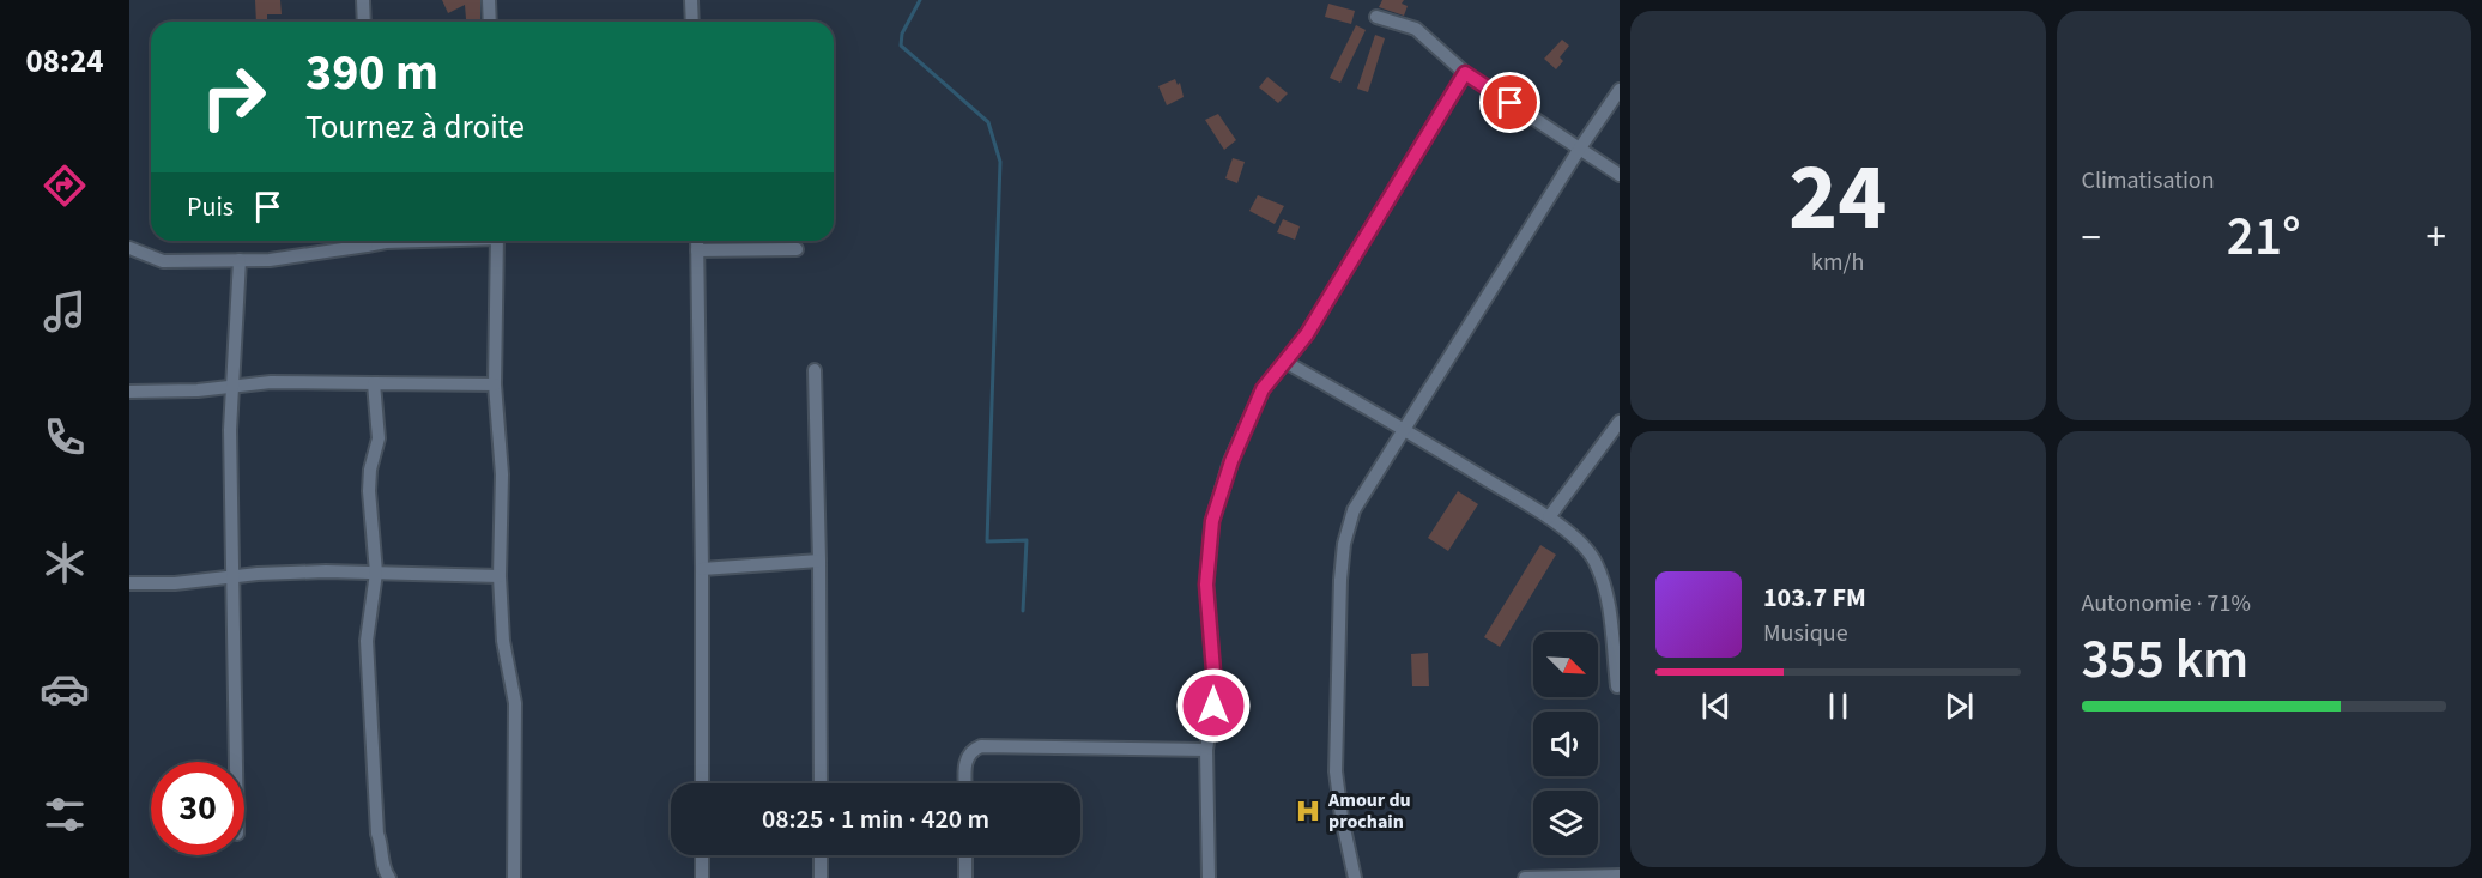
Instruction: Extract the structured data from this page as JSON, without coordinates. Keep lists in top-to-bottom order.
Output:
{
  "places": {
    "hospital": ["Amour du prochain"]
  },
  "north": "bottom right",
  "page": {
    "tabs": "08:24",
    "tile": [
      ["24", "km/h"],
      "Climatisation",
      ["Autonomie · 71%", "355 km"]
    ],
    "turn": ["390 m", "Tournez à droite"],
    "then": "Puis",
    "heat": ["−", "21°", "+"],
    "song": ["103.7 FM", "Musique"],
    "limit": "30",
    "trip": "08:25 · 1 min · 420 m"
  }
}
